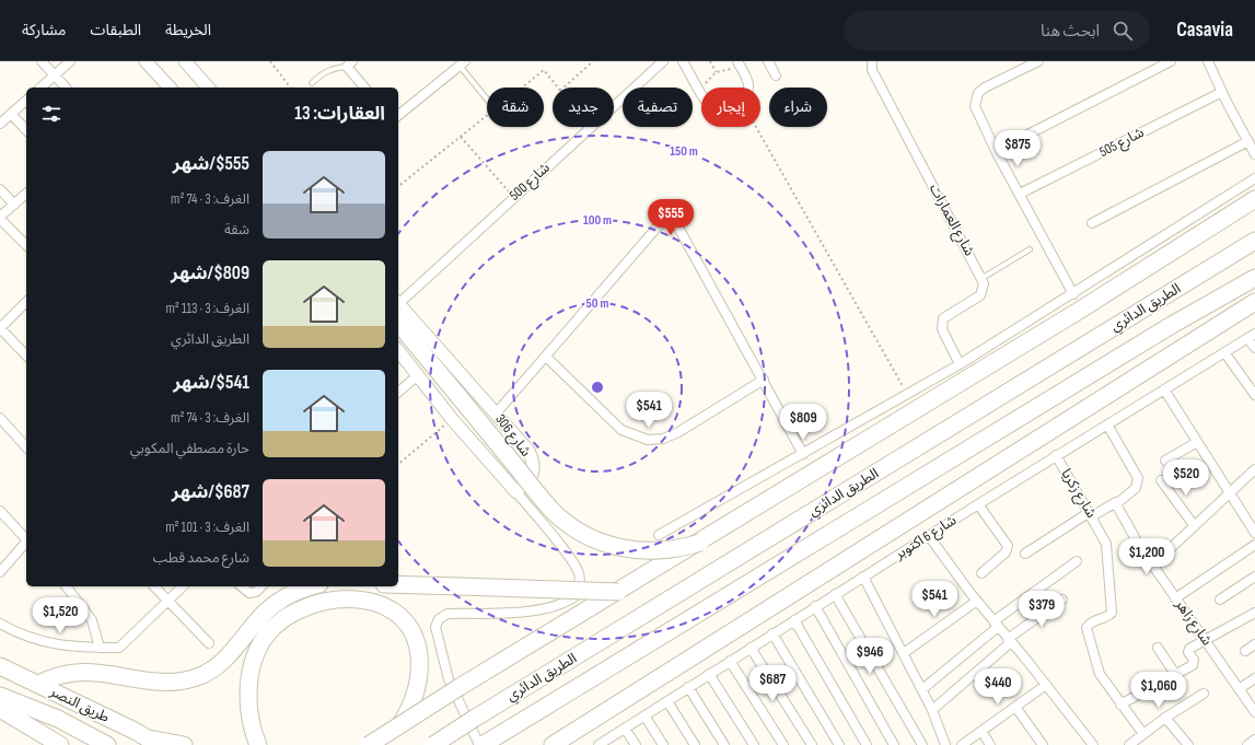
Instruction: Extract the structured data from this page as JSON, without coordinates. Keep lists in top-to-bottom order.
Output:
{
  "streets": {
    "highway": ["الطريق الدائري", "طريق النصر"],
    "street": [
      "شارع 505",
      "شارع 500",
      "شارع العمارات",
      "شارع 306",
      "شارع زكريا",
      "شارع 6 اكتوبر",
      "شارع زاهر"
    ]
  },
  "crossings": [
    ["شارع زكريا", "شارع 6 اكتوبر"]
  ],
  "page": {
    "header": "Casavia",
    "search": "ابحث هنا",
    "nav": ["الخريطة", "الطبقات", "مشاركة"],
    "chip": [
      "شراء",
      "إيجار",
      "تصفية",
      "جديد",
      "شقة"
    ],
    "heading": "العقارات: 13",
    "price": [
      "$875",
      "$555",
      "$541",
      "$809",
      "$520",
      "$1,200",
      "$541",
      "$379",
      "$1,520",
      "$946",
      "$687",
      "$440",
      "$1,060"
    ],
    "list": [
      {
        "name": "$555/شهر",
        "note": "الغرف: 3 · 74 m² · شقة"
      },
      {
        "name": "$809/شهر",
        "note": "الغرف: 3 · 113 m² · الطريق الدائري"
      },
      {
        "name": "$541/شهر",
        "note": "الغرف: 3 · 74 m² · حارة مصطفي المكوبي"
      },
      {
        "name": "$687/شهر",
        "note": "الغرف: 3 · 101 m² · شارع محمد قطب"
      }
    ]
  },
  "rings": ["150 m", "100 m", "50 m"]
}
